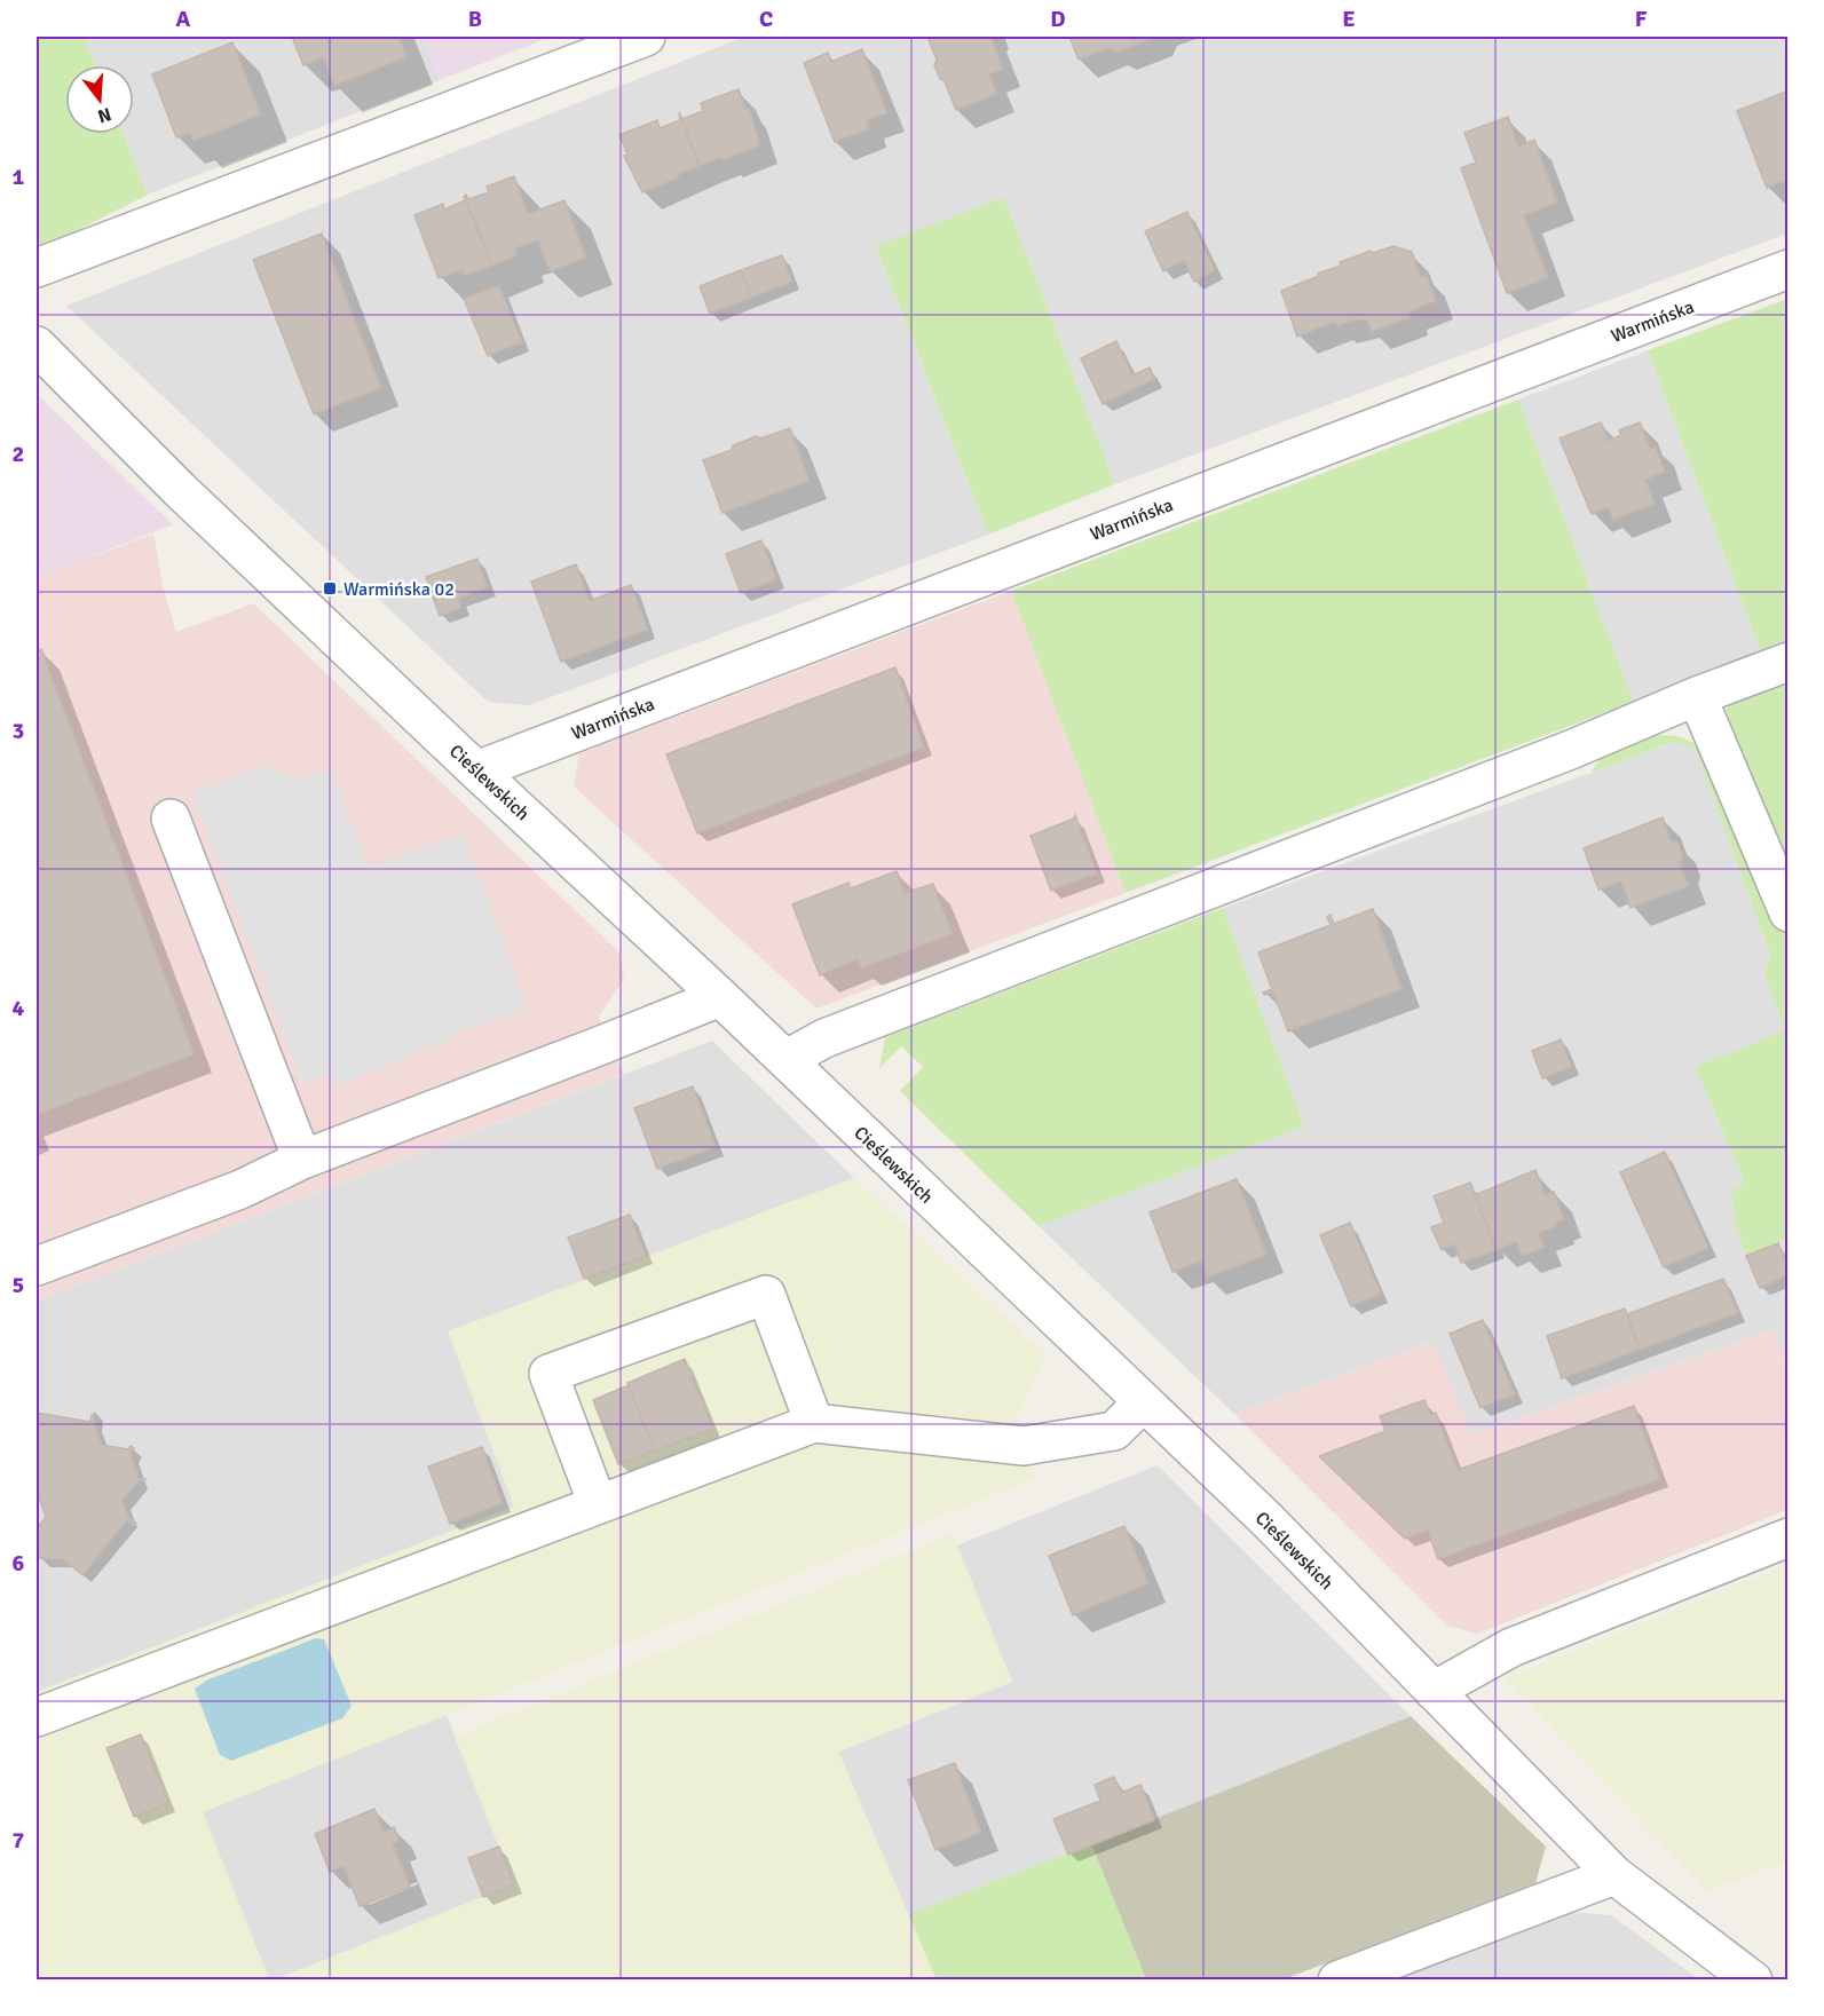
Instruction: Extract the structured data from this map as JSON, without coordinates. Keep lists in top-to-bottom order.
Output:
{
  "streets": {
    "street": ["Warmińska", "Cieślewskich"]
  },
  "crossings": [
    ["Warmińska", "Cieślewskich"]
  ],
  "places": {
    "transit": ["Warmińska 02"]
  },
  "north": "bottom",
  "grid": {
    "columns": [
      "A",
      "B",
      "C",
      "D",
      "E",
      "F"
    ],
    "rows": [
      "1",
      "2",
      "3",
      "4",
      "5",
      "6",
      "7"
    ]
  }
}
